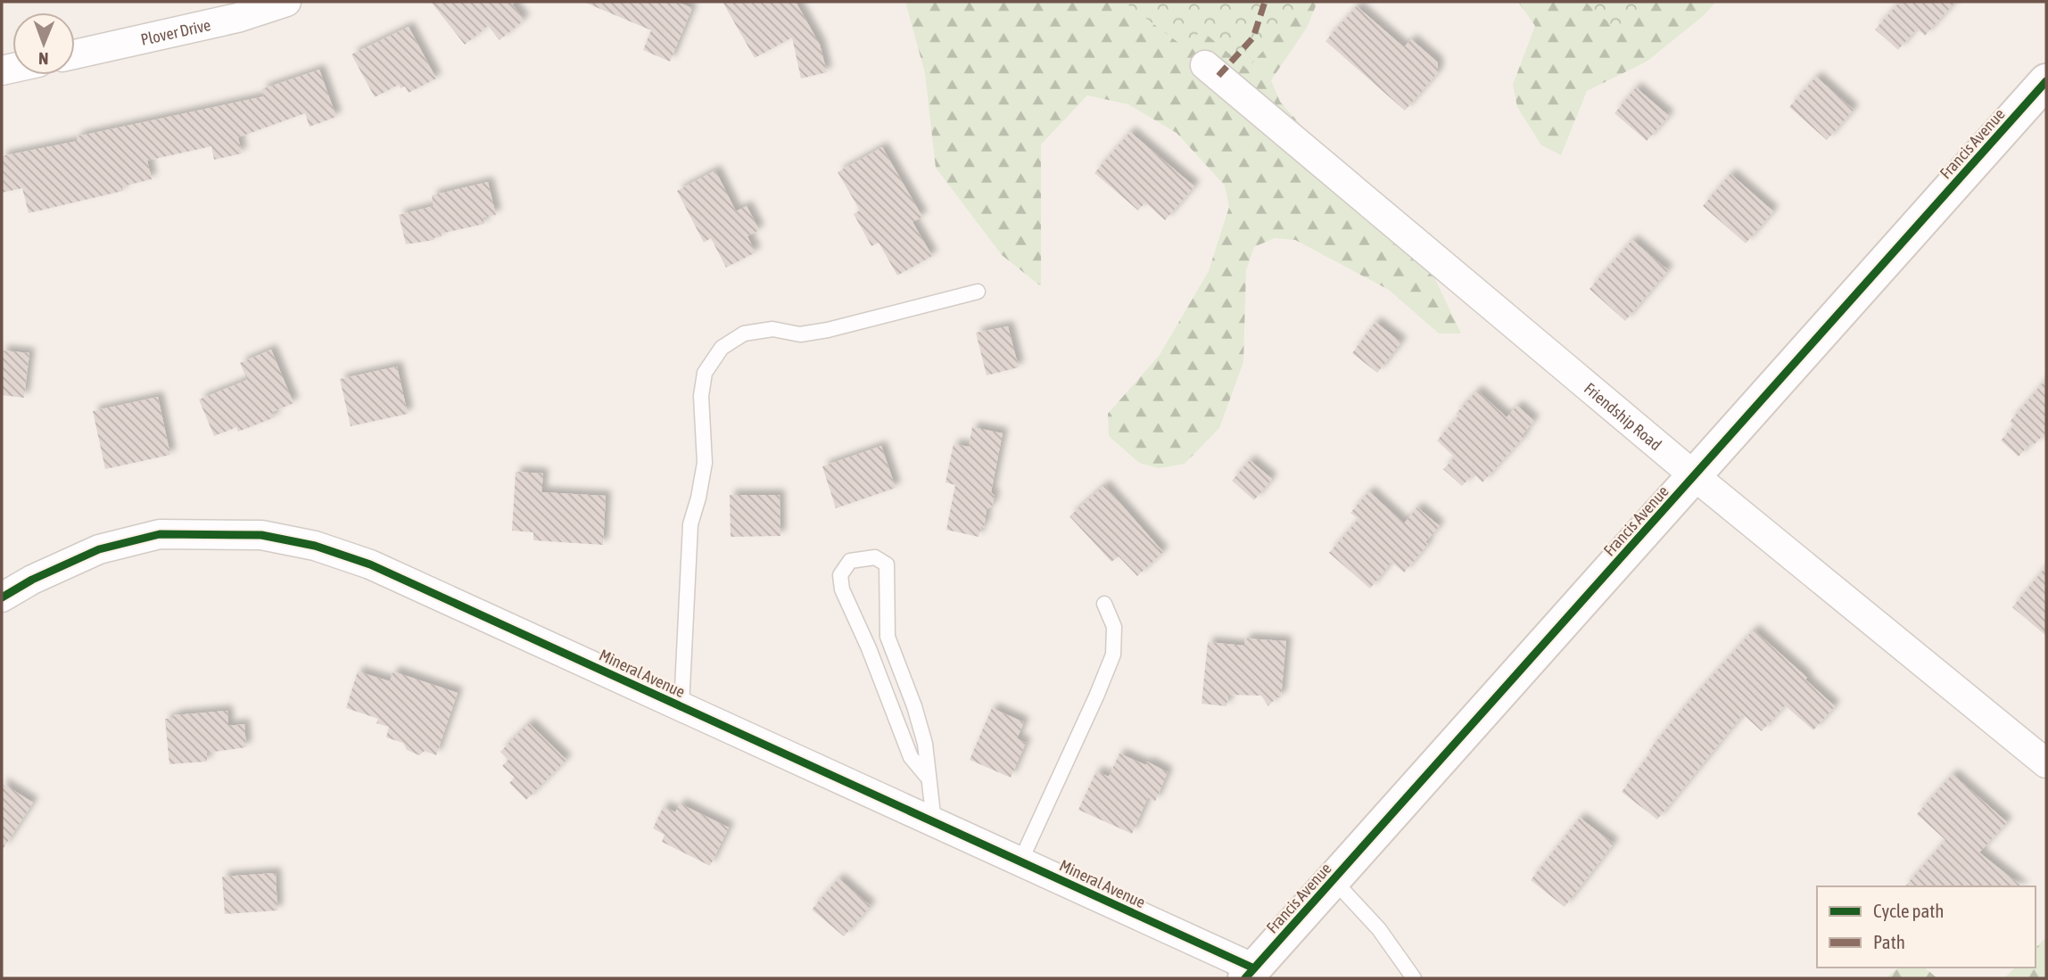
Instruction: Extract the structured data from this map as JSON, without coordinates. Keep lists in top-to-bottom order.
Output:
{
  "streets": {
    "street": [
      "Plover Drive",
      "Francis Avenue",
      "Friendship Road",
      "Mineral Avenue"
    ]
  },
  "crossings": [
    ["Francis Avenue", "Friendship Road"],
    ["Francis Avenue", "Mineral Avenue"]
  ],
  "legend": ["Cycle path", "Path"],
  "north": "bottom"
}
